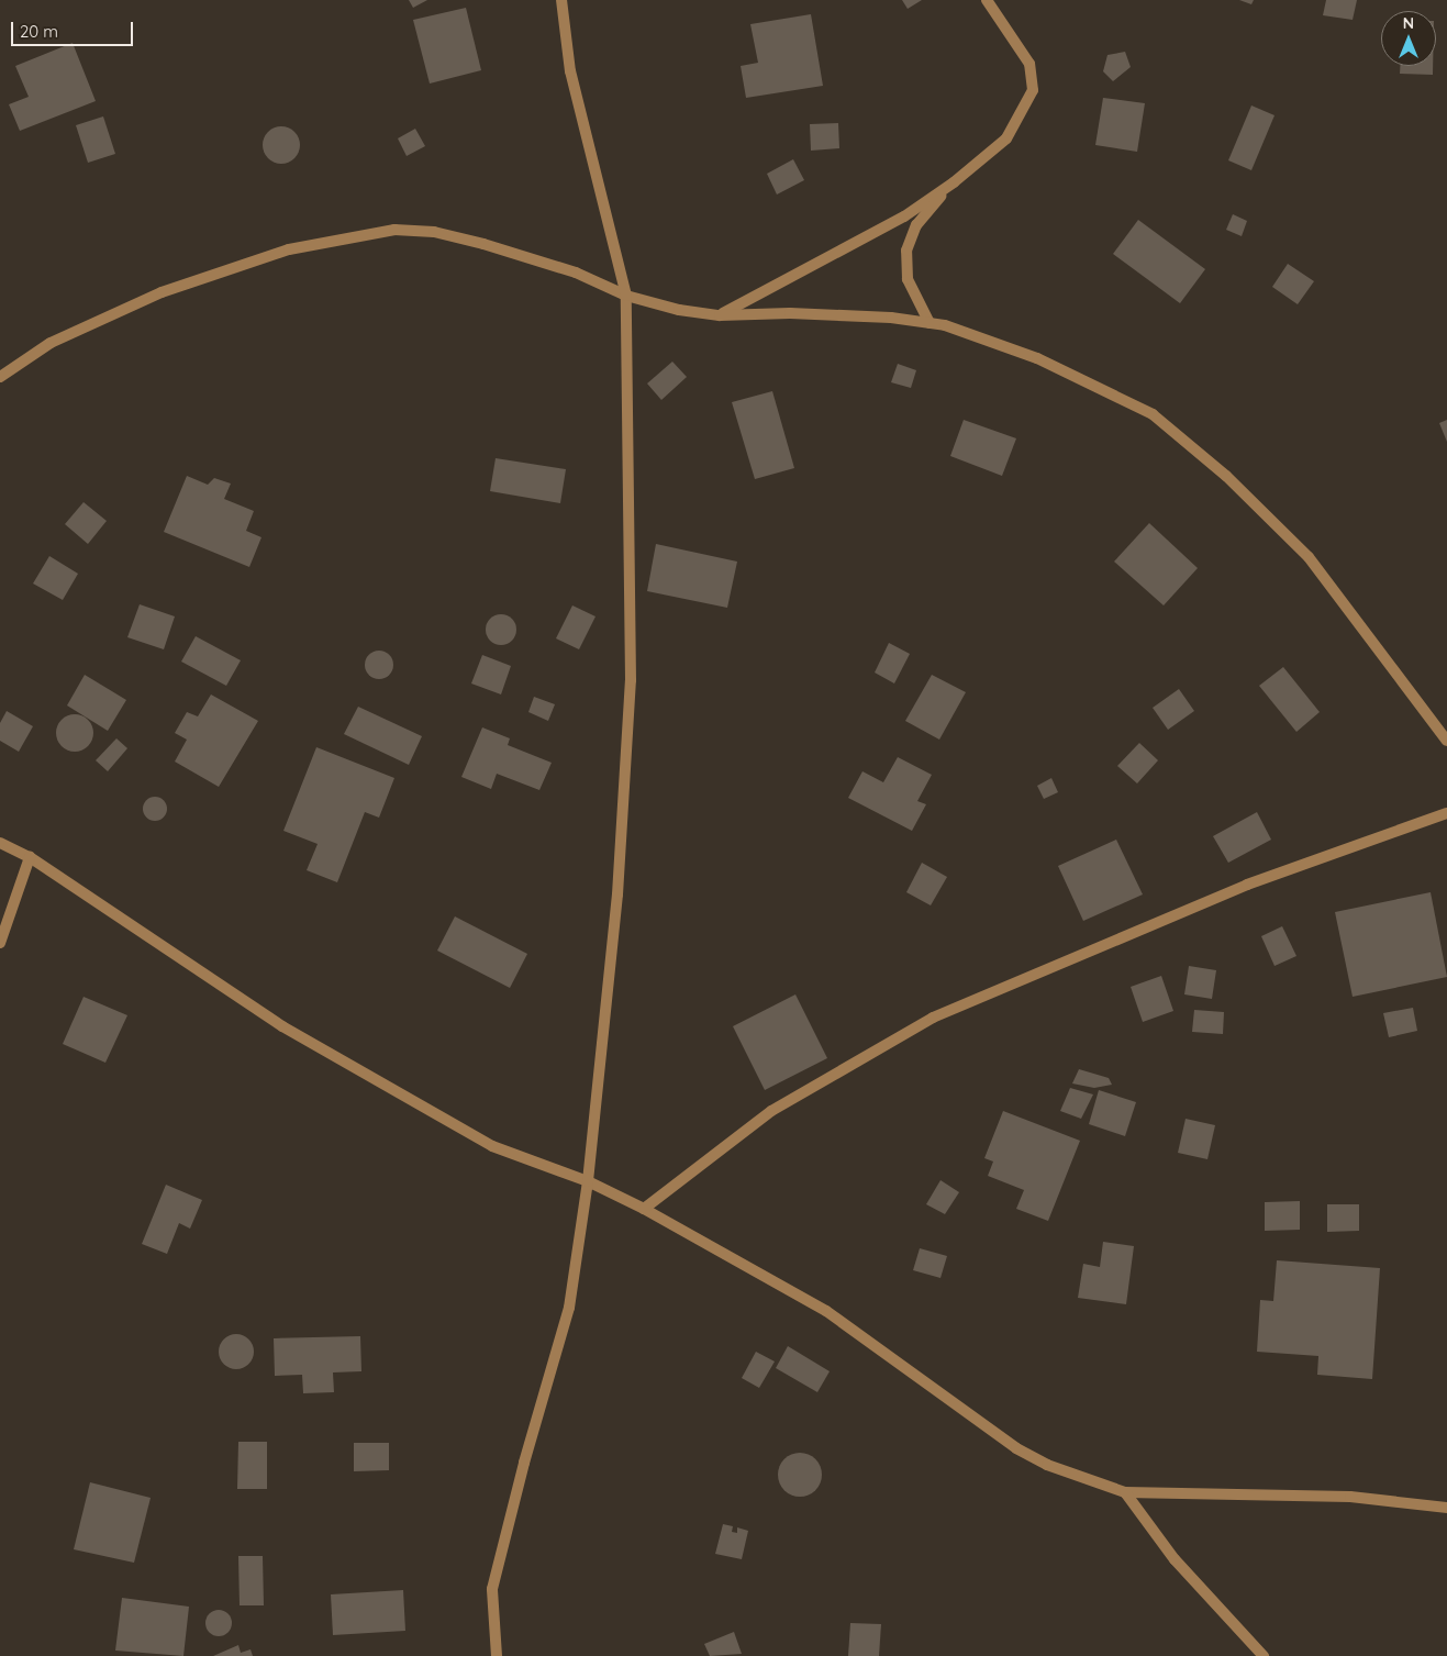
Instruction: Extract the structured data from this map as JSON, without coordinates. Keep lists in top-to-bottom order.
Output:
{
  "scale_bar": "20 m",
  "north": "top"
}
